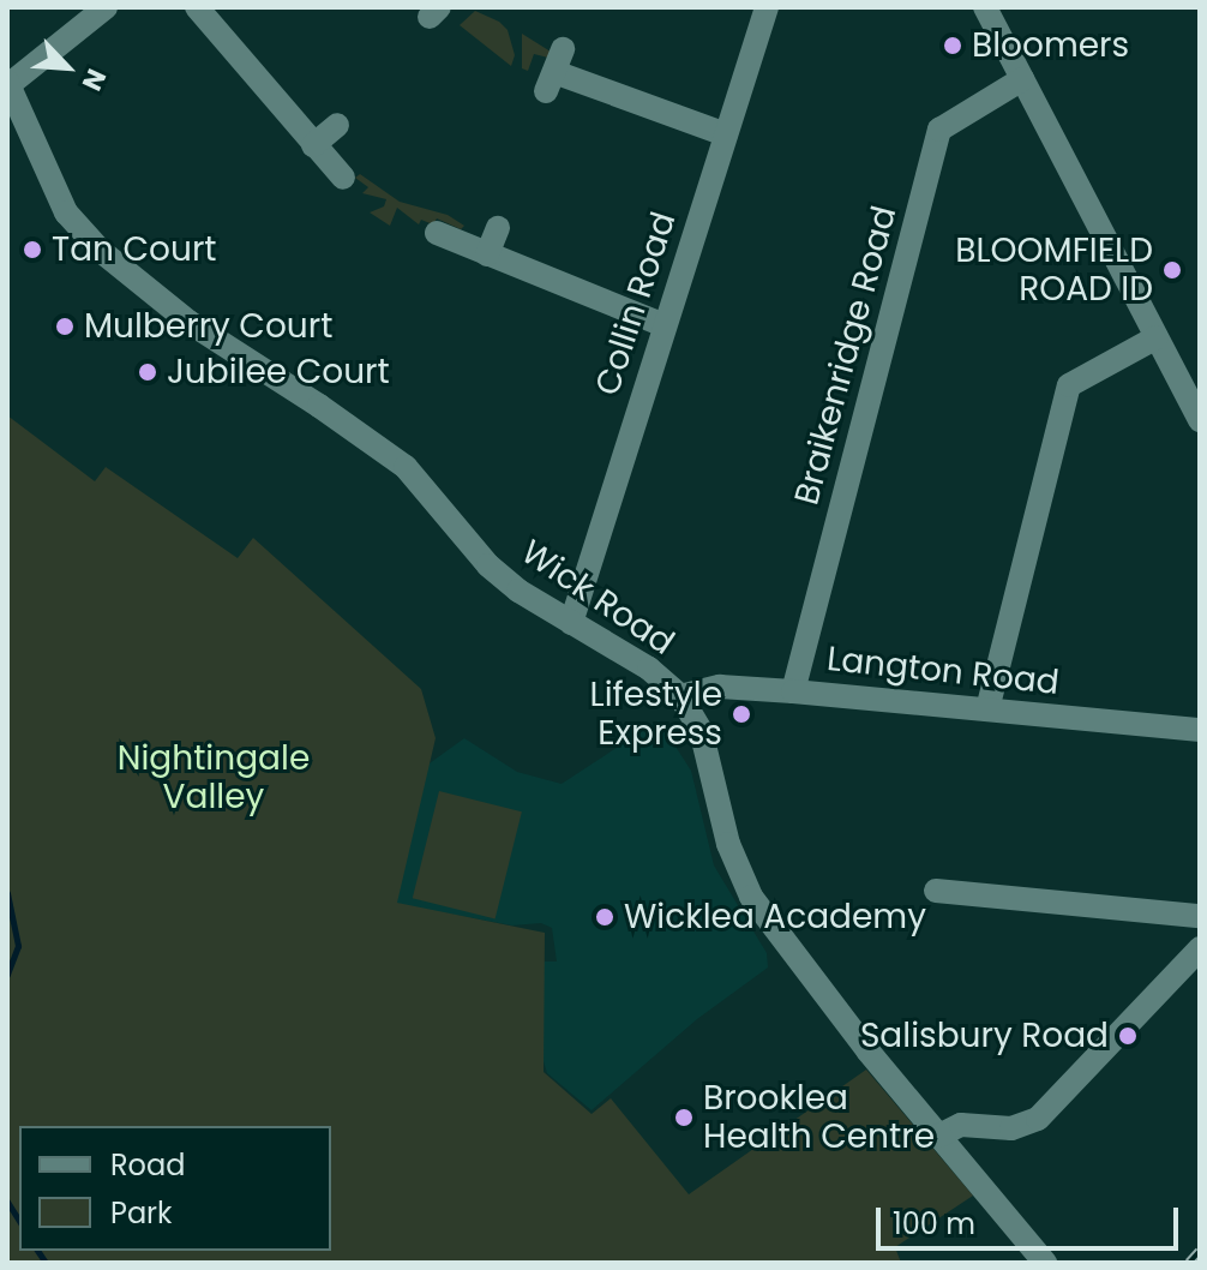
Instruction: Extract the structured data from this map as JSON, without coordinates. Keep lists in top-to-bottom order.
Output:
{
  "streets": {
    "street": [
      "Collin Road",
      "Braikenridge Road",
      "Wick Road",
      "Langton Road"
    ]
  },
  "crossings": [
    ["Collin Road", "Wick Road"],
    ["Braikenridge Road", "Langton Road"],
    ["Wick Road", "Langton Road"]
  ],
  "parks": ["Nightingale Valley"],
  "places": [
    "Bloomers",
    "Tan Court",
    "BLOOMFIELD ROAD ID",
    "Mulberry Court",
    "Jubilee Court",
    "Lifestyle Express",
    "Wicklea Academy",
    "Salisbury Road",
    "Brooklea Health Centre"
  ],
  "legend": ["Road", "Park"],
  "scale_bar": "100 m",
  "north": "bottom right"
}
